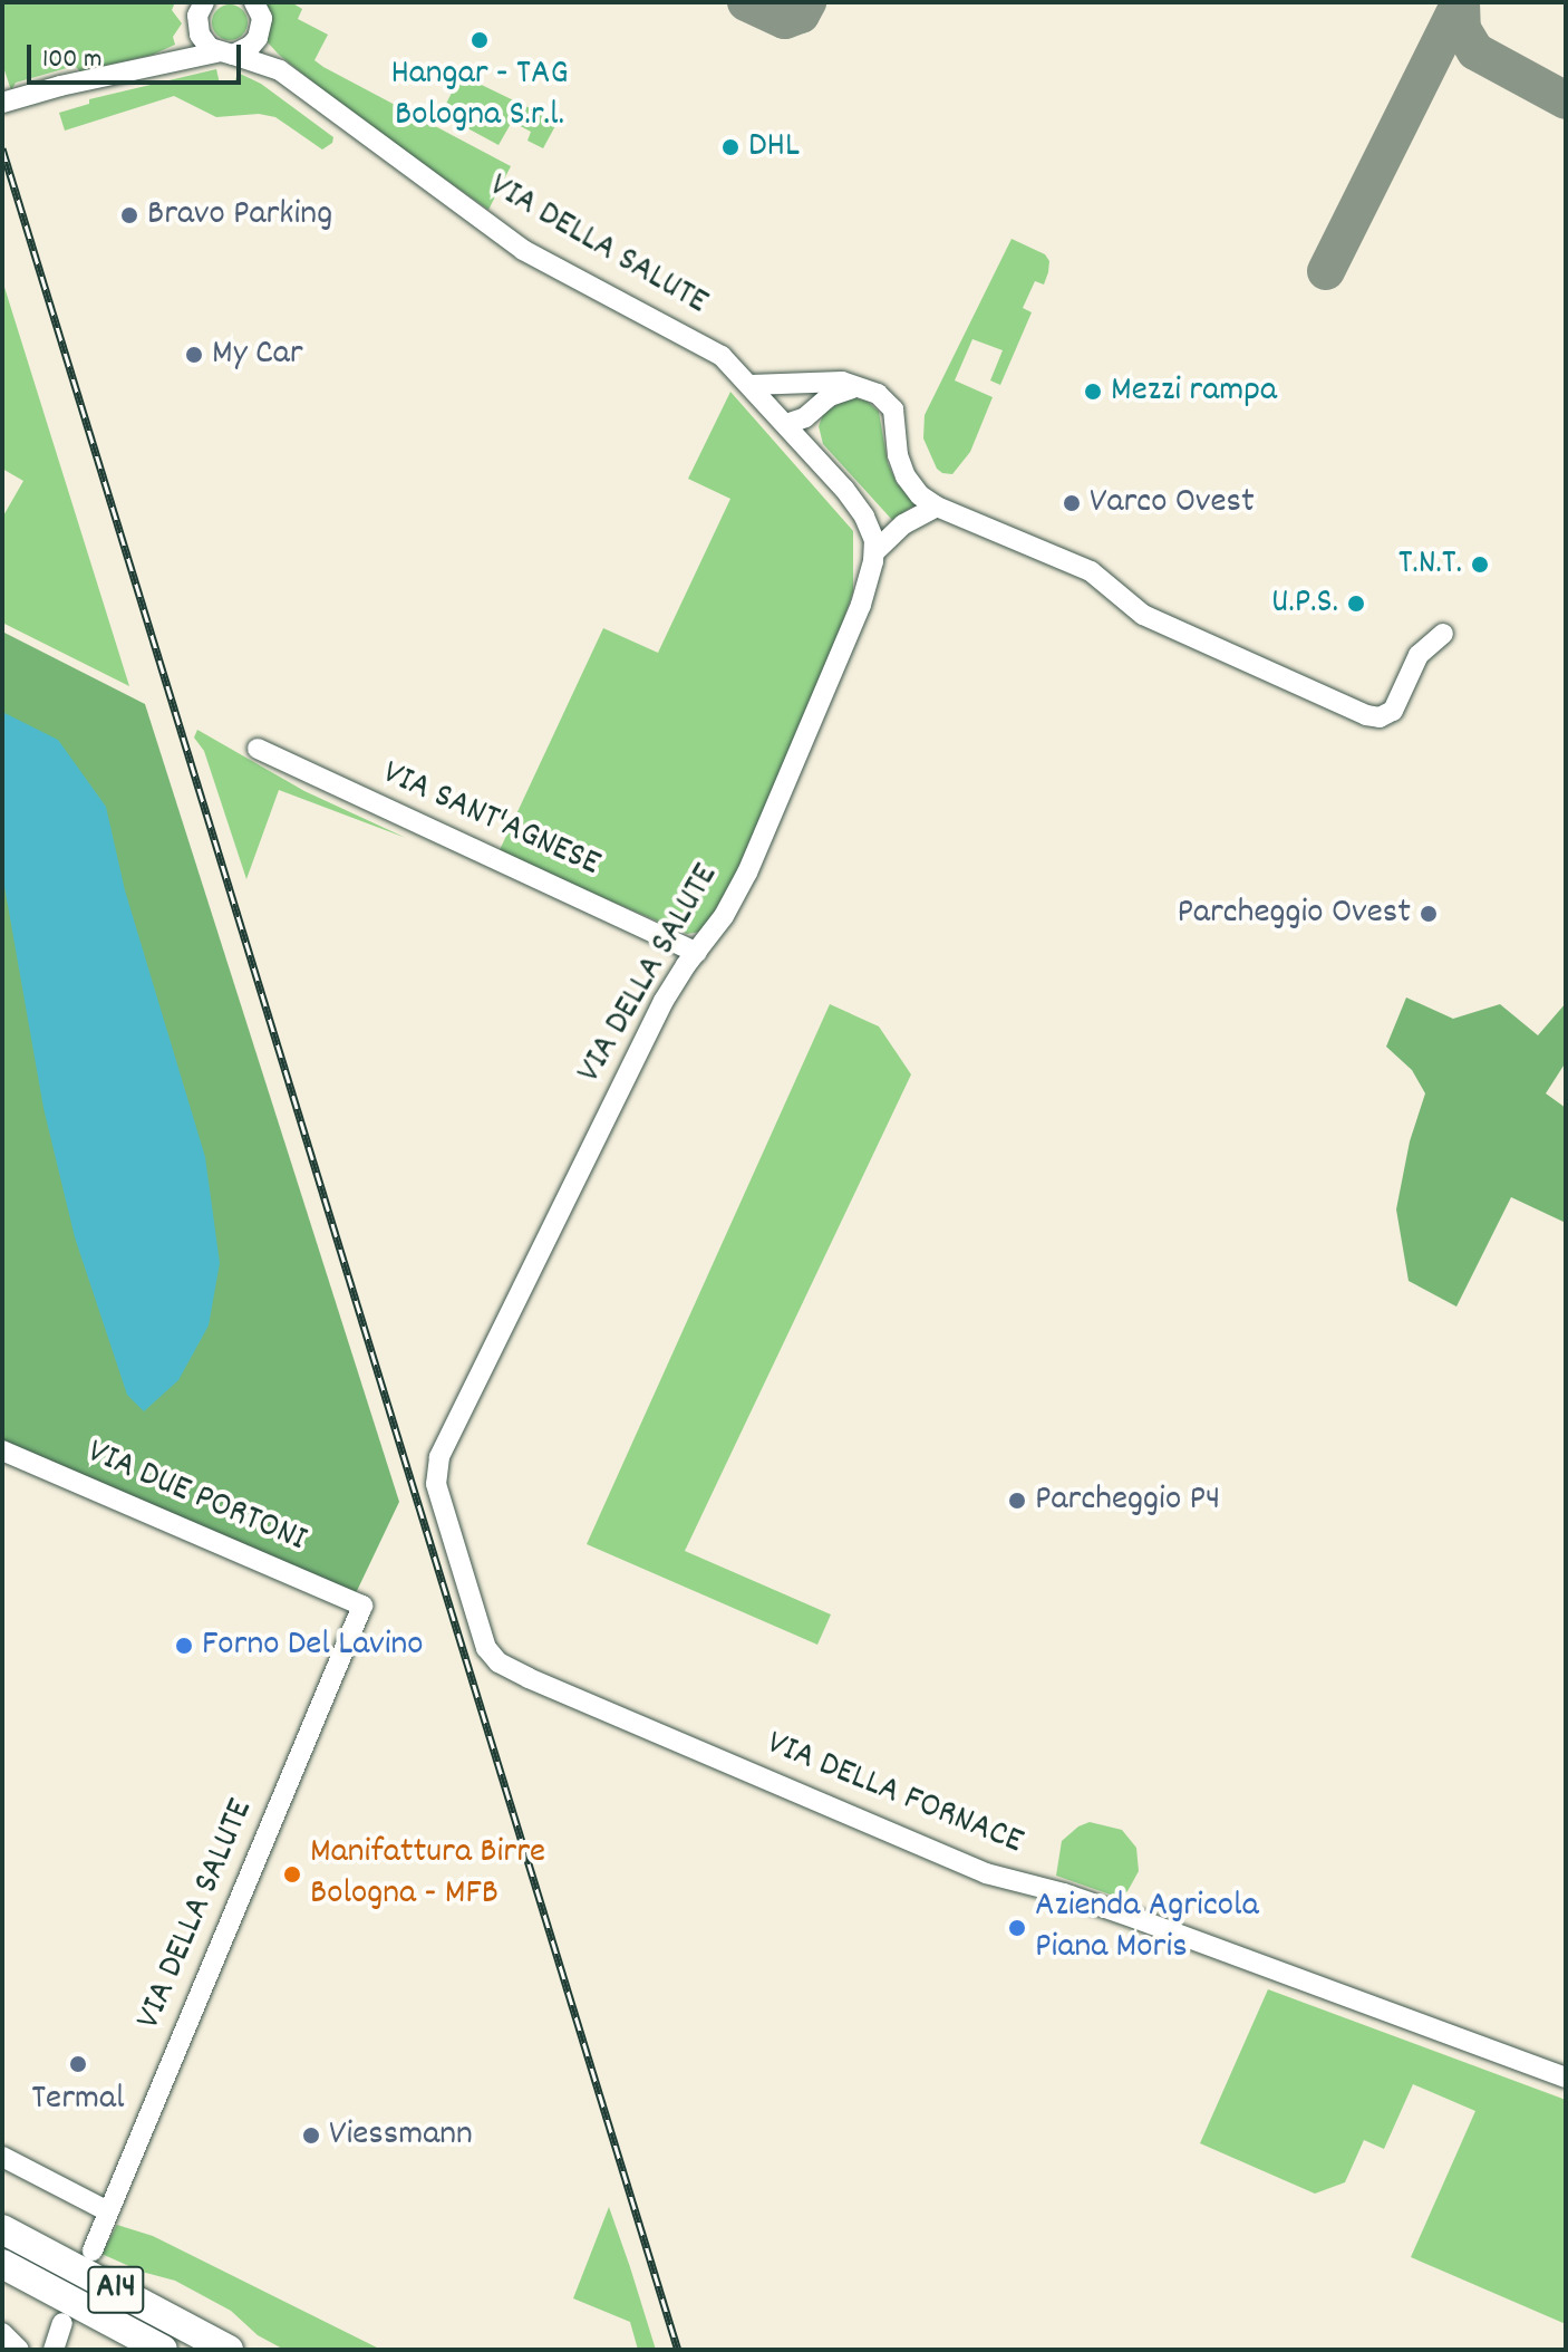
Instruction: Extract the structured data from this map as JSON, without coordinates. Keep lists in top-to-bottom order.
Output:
{
  "streets": {
    "highway": ["A14"],
    "street": [
      "VIA DELLA SALUTE",
      "VIA SANT'AGNESE",
      "VIA DUE PORTONI",
      "VIA DELLA FORNACE"
    ]
  },
  "crossings": [
    ["VIA DELLA SALUTE", "VIA SANT'AGNESE"],
    ["VIA DELLA SALUTE", "VIA DUE PORTONI"],
    ["VIA DELLA SALUTE", "VIA DELLA FORNACE"]
  ],
  "places": [
    "Hangar - TAG Bologna S.r.l.",
    "DHL",
    "Bravo Parking",
    "My Car",
    "Mezzi rampa",
    "Varco Ovest",
    "T.N.T.",
    "U.P.S.",
    "Parcheggio Ovest",
    "Parcheggio P4",
    "Forno Del Lavino",
    "Manifattura Birre Bologna - MFB",
    "Azienda Agricola Piana Moris",
    "Termal",
    "Viessmann"
  ],
  "scale_bar": "100 m"
}
